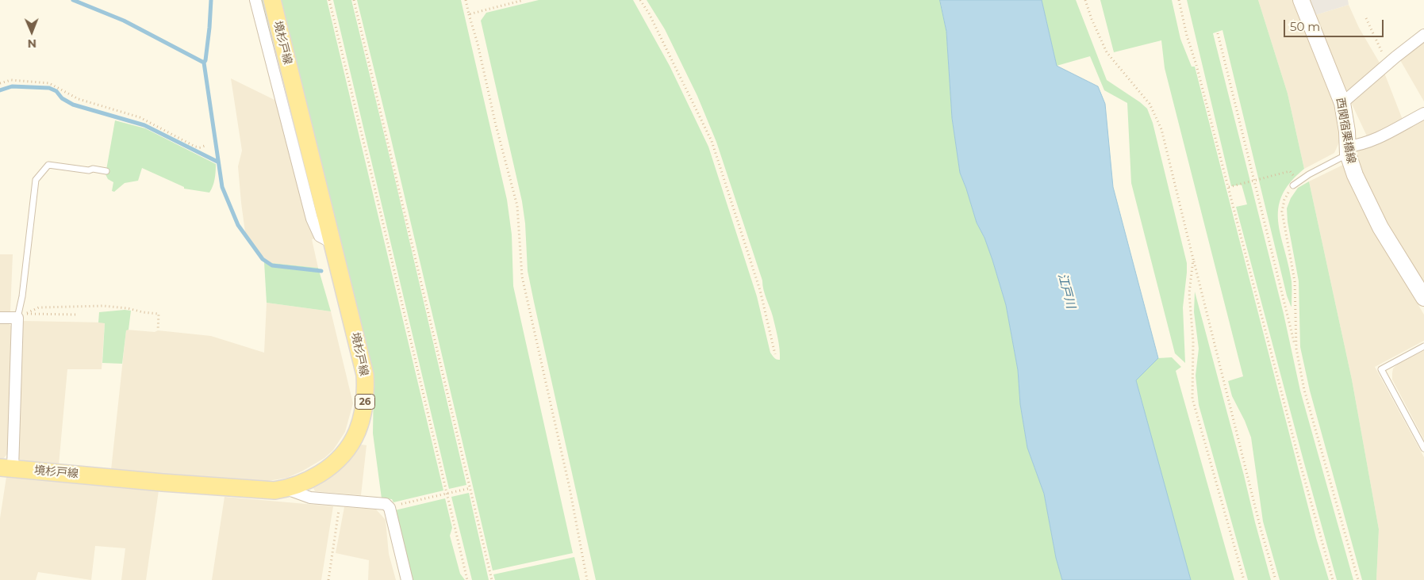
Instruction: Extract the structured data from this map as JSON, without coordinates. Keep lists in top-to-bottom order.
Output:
{
  "streets": {
    "main road": ["境杉戸線", "西関宿栗橋線", "26"]
  },
  "water": ["江戸川"],
  "scale_bar": "50 m",
  "north": "bottom"
}
